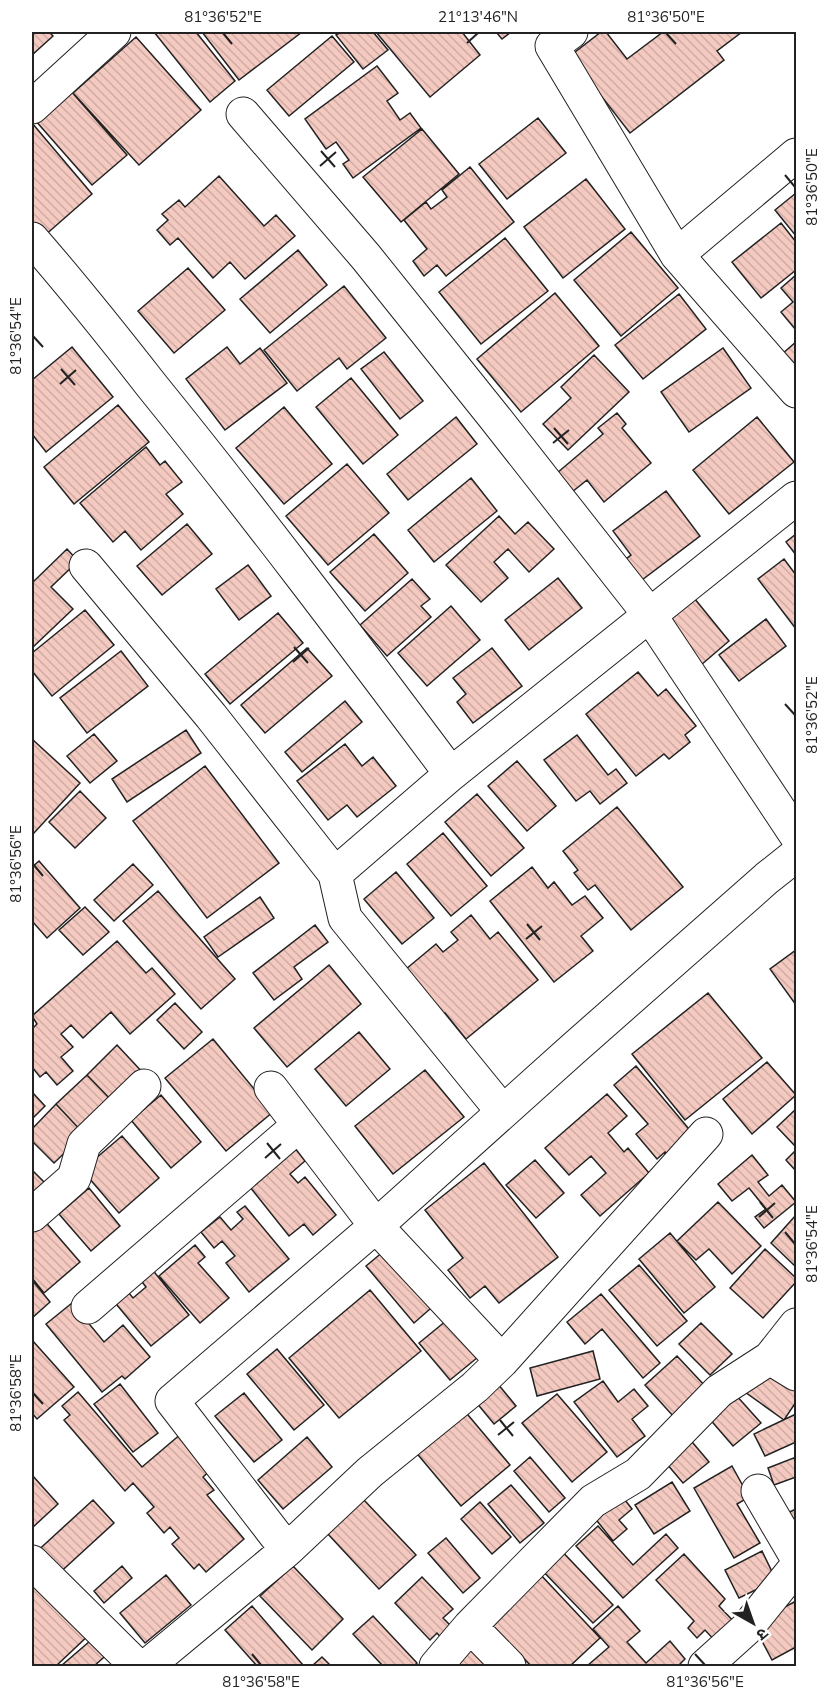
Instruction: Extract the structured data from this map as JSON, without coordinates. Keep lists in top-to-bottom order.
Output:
{
  "north": "bottom right",
  "coordinates": [
    "81°36'52\"E",
    "21°13'46\"N",
    "81°36'50\"E",
    "81°36'54\"E",
    "81°36'56\"E",
    "81°36'58\"E"
  ]
}
